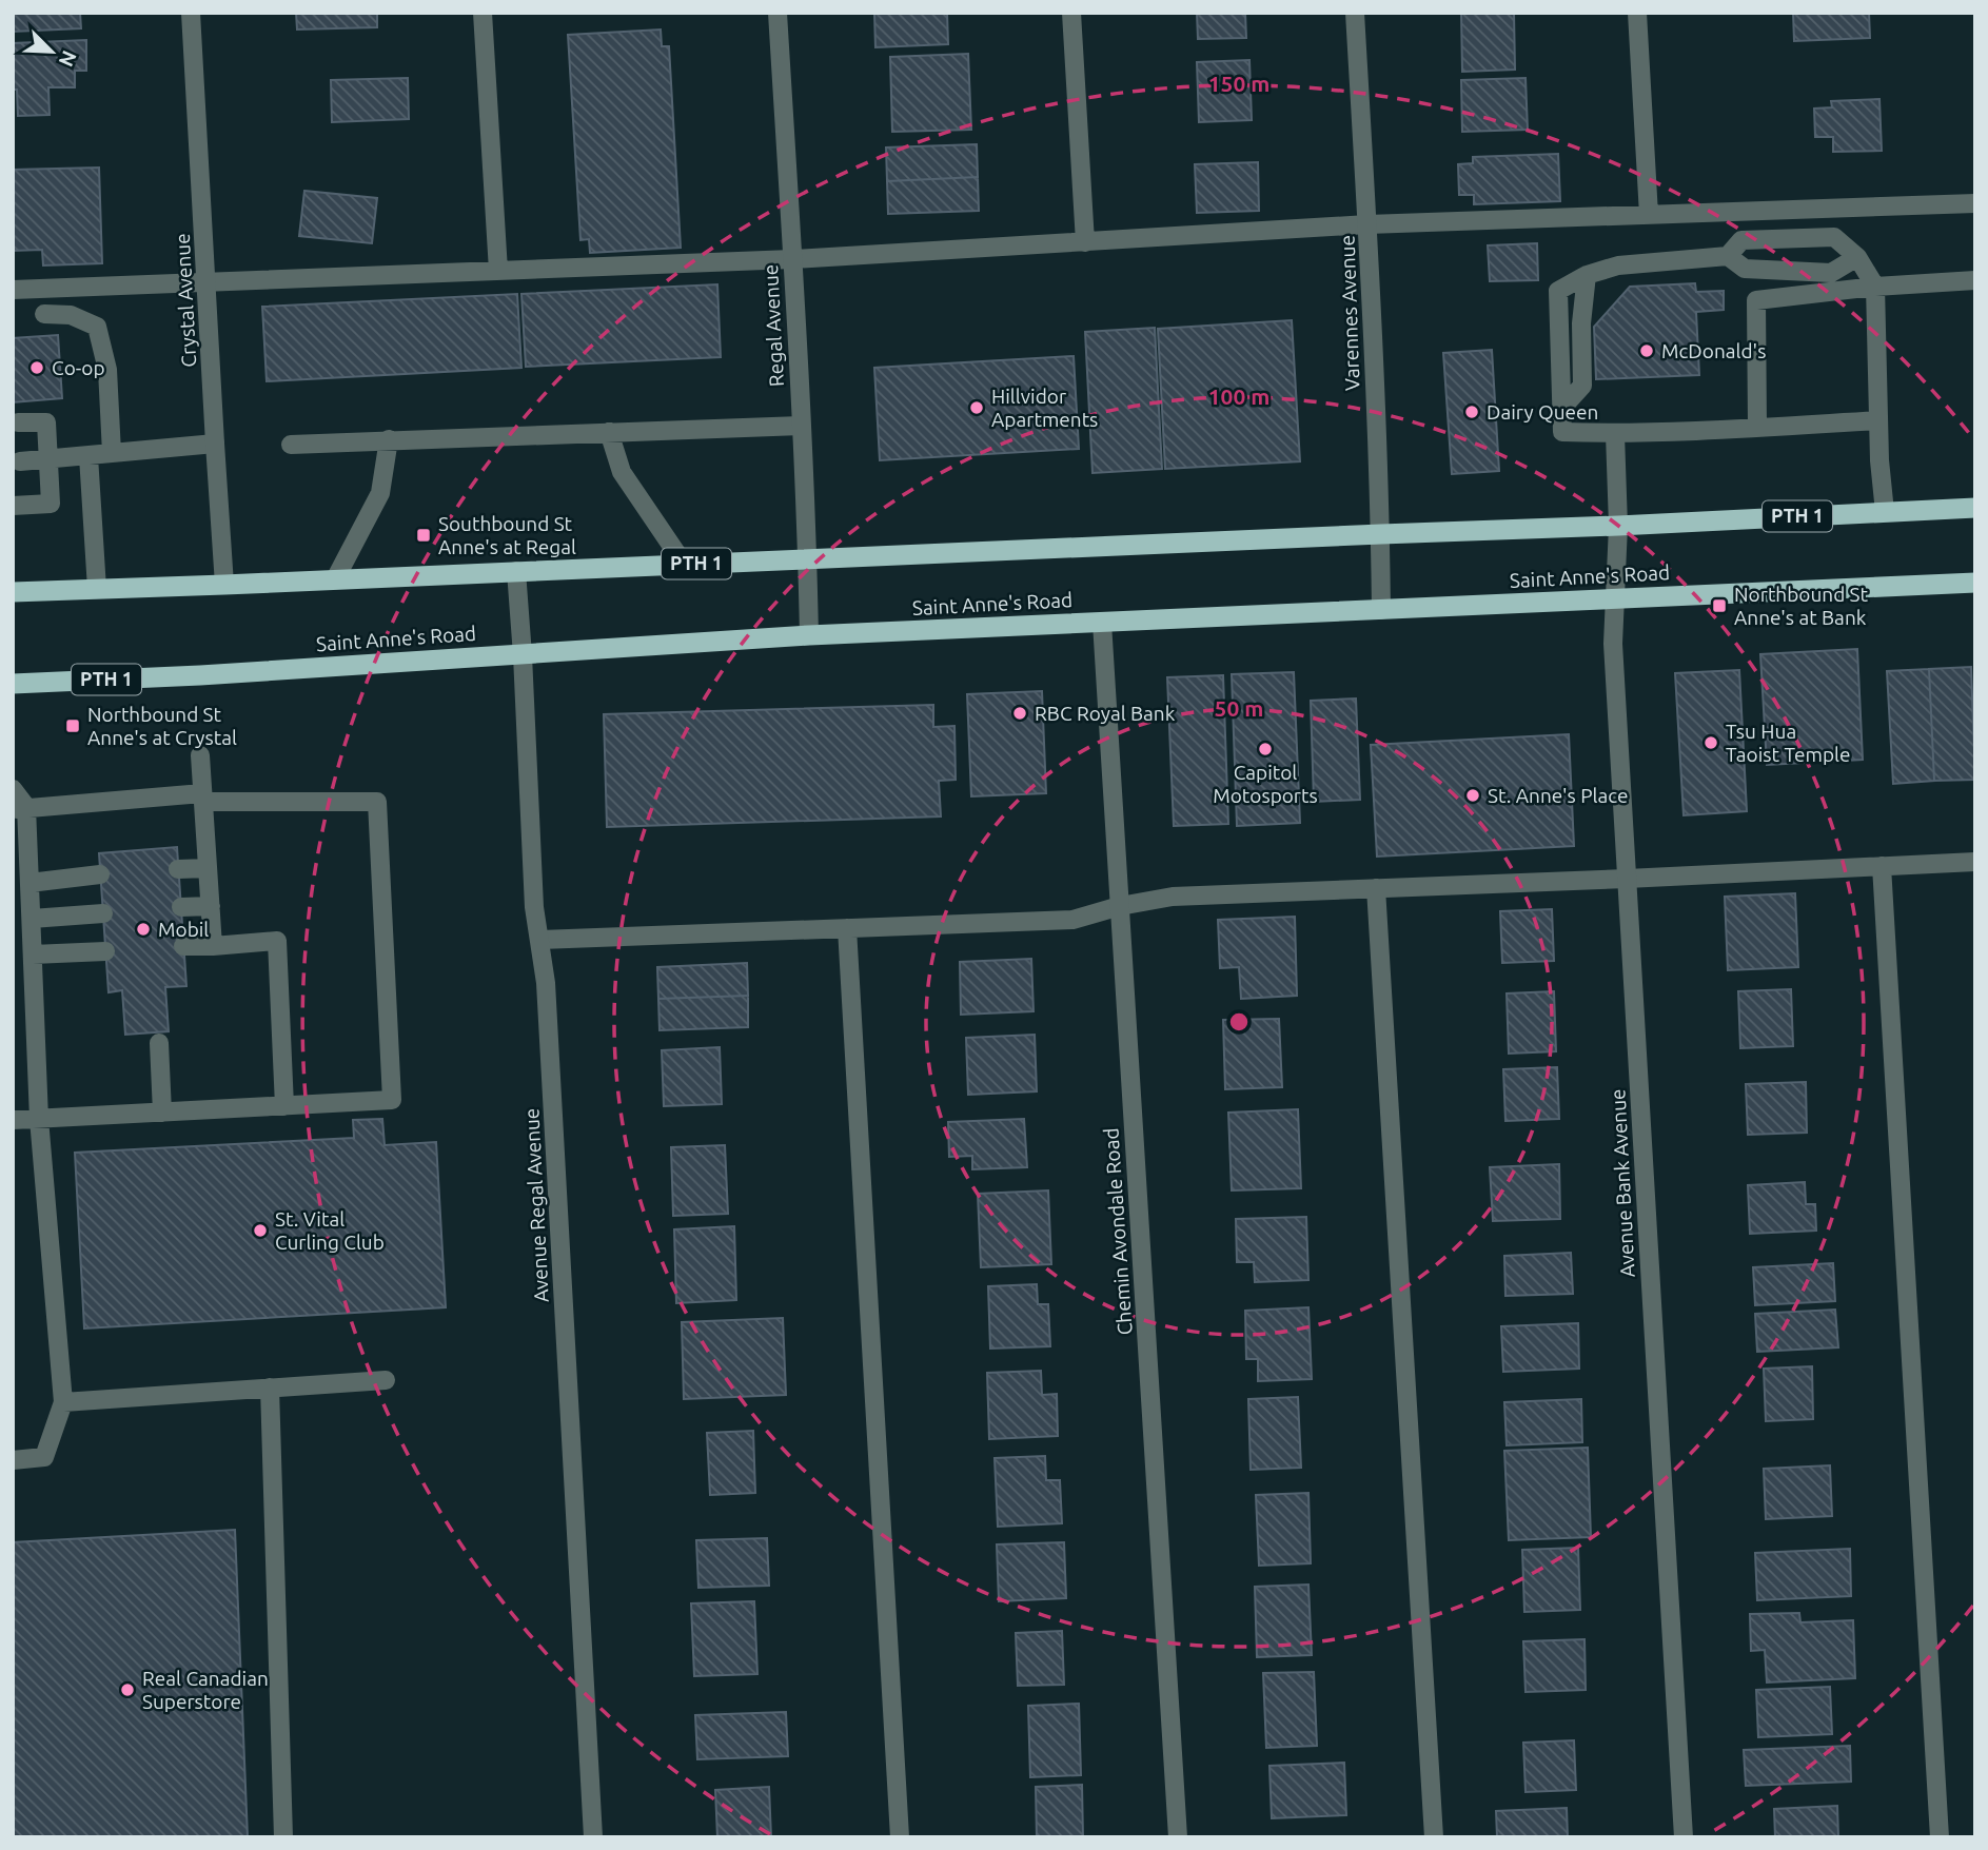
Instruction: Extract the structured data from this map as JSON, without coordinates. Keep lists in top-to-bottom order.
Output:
{
  "streets": {
    "highway": ["PTH 1", "Saint Anne's Road"],
    "street": [
      "Crystal Avenue",
      "Varennes Avenue",
      "Regal Avenue",
      "Avenue Bank Avenue",
      "Avenue Regal Avenue",
      "Chemin Avondale Road"
    ]
  },
  "crossings": [
    ["Crystal Avenue", "PTH 1"],
    ["Varennes Avenue", "PTH 1"],
    ["Varennes Avenue", "Saint Anne's Road"],
    ["Regal Avenue", "PTH 1"],
    ["Regal Avenue", "Saint Anne's Road"],
    ["PTH 1", "Avenue Bank Avenue"],
    ["PTH 1", "Avenue Regal Avenue"],
    ["Saint Anne's Road", "Avenue Bank Avenue"],
    ["Saint Anne's Road", "Avenue Regal Avenue"],
    ["Saint Anne's Road", "Chemin Avondale Road"]
  ],
  "places": {
    "other": [
      "McDonald's",
      "Co-op",
      "Hillvidor Apartments",
      "Dairy Queen",
      "RBC Royal Bank",
      "Tsu Hua Taoist Temple",
      "Capitol Motosports",
      "St. Anne's Place",
      "Mobil",
      "St. Vital Curling Club",
      "Real Canadian Superstore"
    ],
    "transit": ["Southbound St Anne's at Regal", "Northbound St Anne's at Bank", "Northbound St Anne's at Crystal"]
  },
  "north": "bottom right",
  "rings": ["150 m", "100 m", "50 m"]
}
